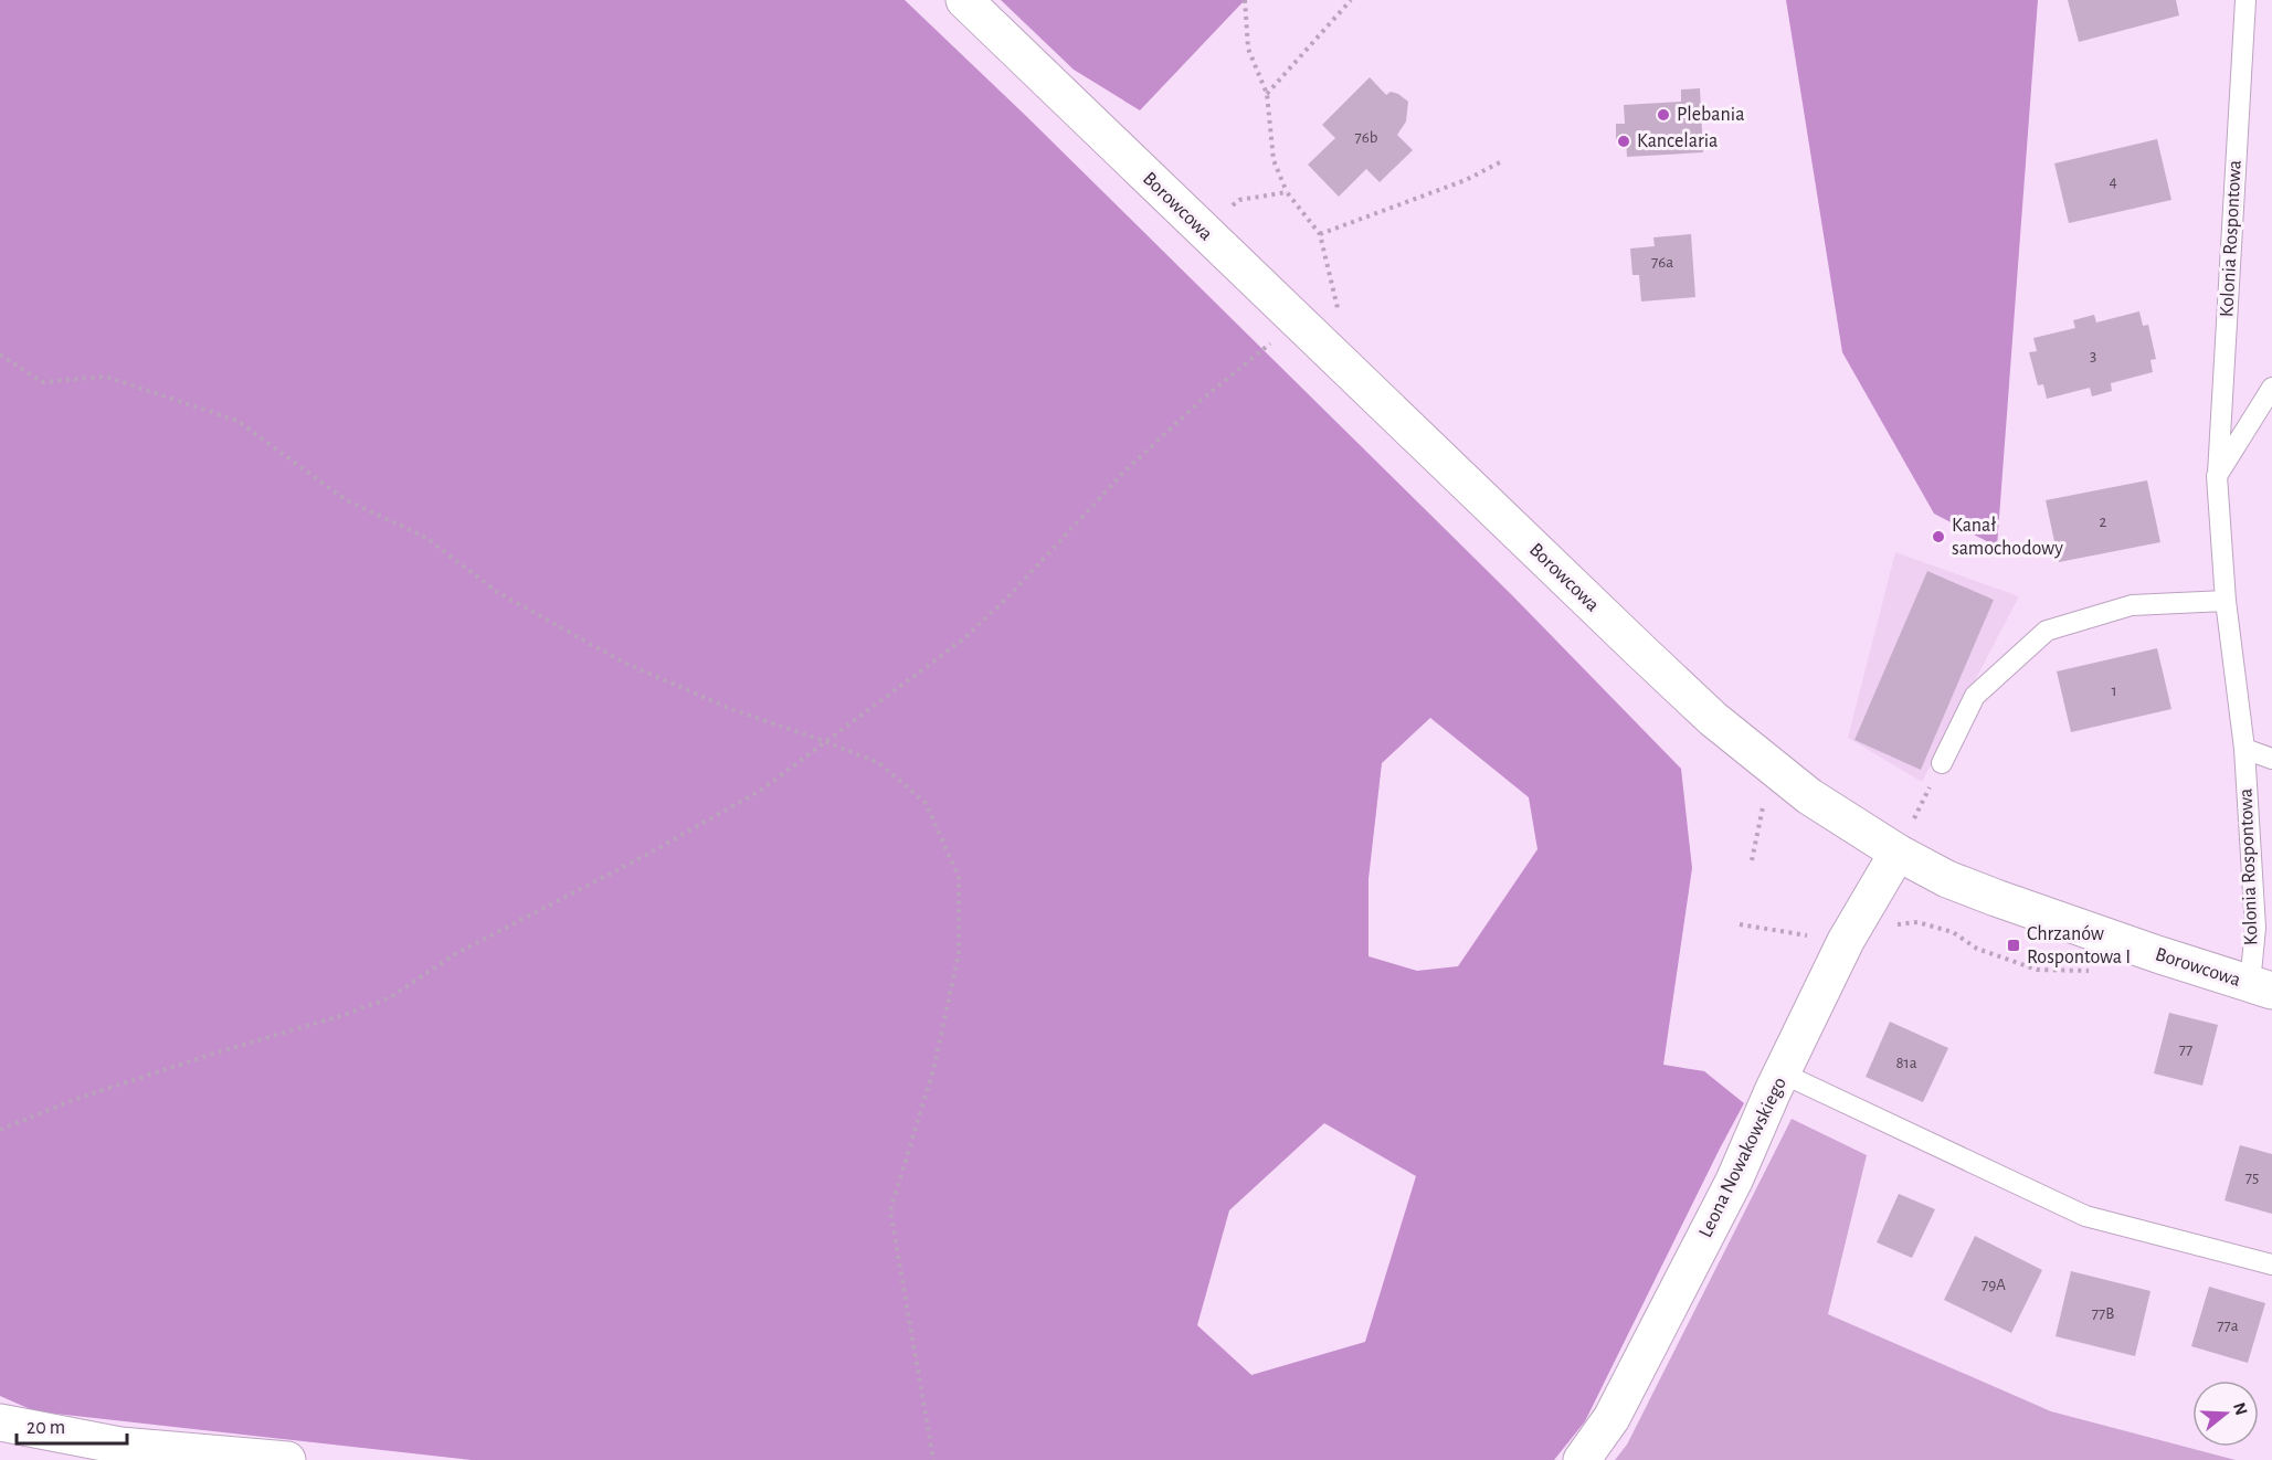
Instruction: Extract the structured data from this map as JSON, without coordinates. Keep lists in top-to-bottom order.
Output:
{
  "streets": {
    "street": ["Borowcowa", "Leona Nowakowskiego"],
    "lane": ["Kolonia Rospontowa"]
  },
  "crossings": [
    ["Borowcowa", "Kolonia Rospontowa"],
    ["Borowcowa", "Leona Nowakowskiego"]
  ],
  "places": {
    "other": ["Plebania", "Kancelaria", "Kanał samochodowy"],
    "transit": ["Chrzanów Rospontowa I"]
  },
  "house_numbers": [
    "76b",
    "4",
    "76a",
    "3",
    "2",
    "1",
    "77",
    "81a",
    "75",
    "79A",
    "77B",
    "77a"
  ],
  "scale_bar": "20 m",
  "north": "right"
}
